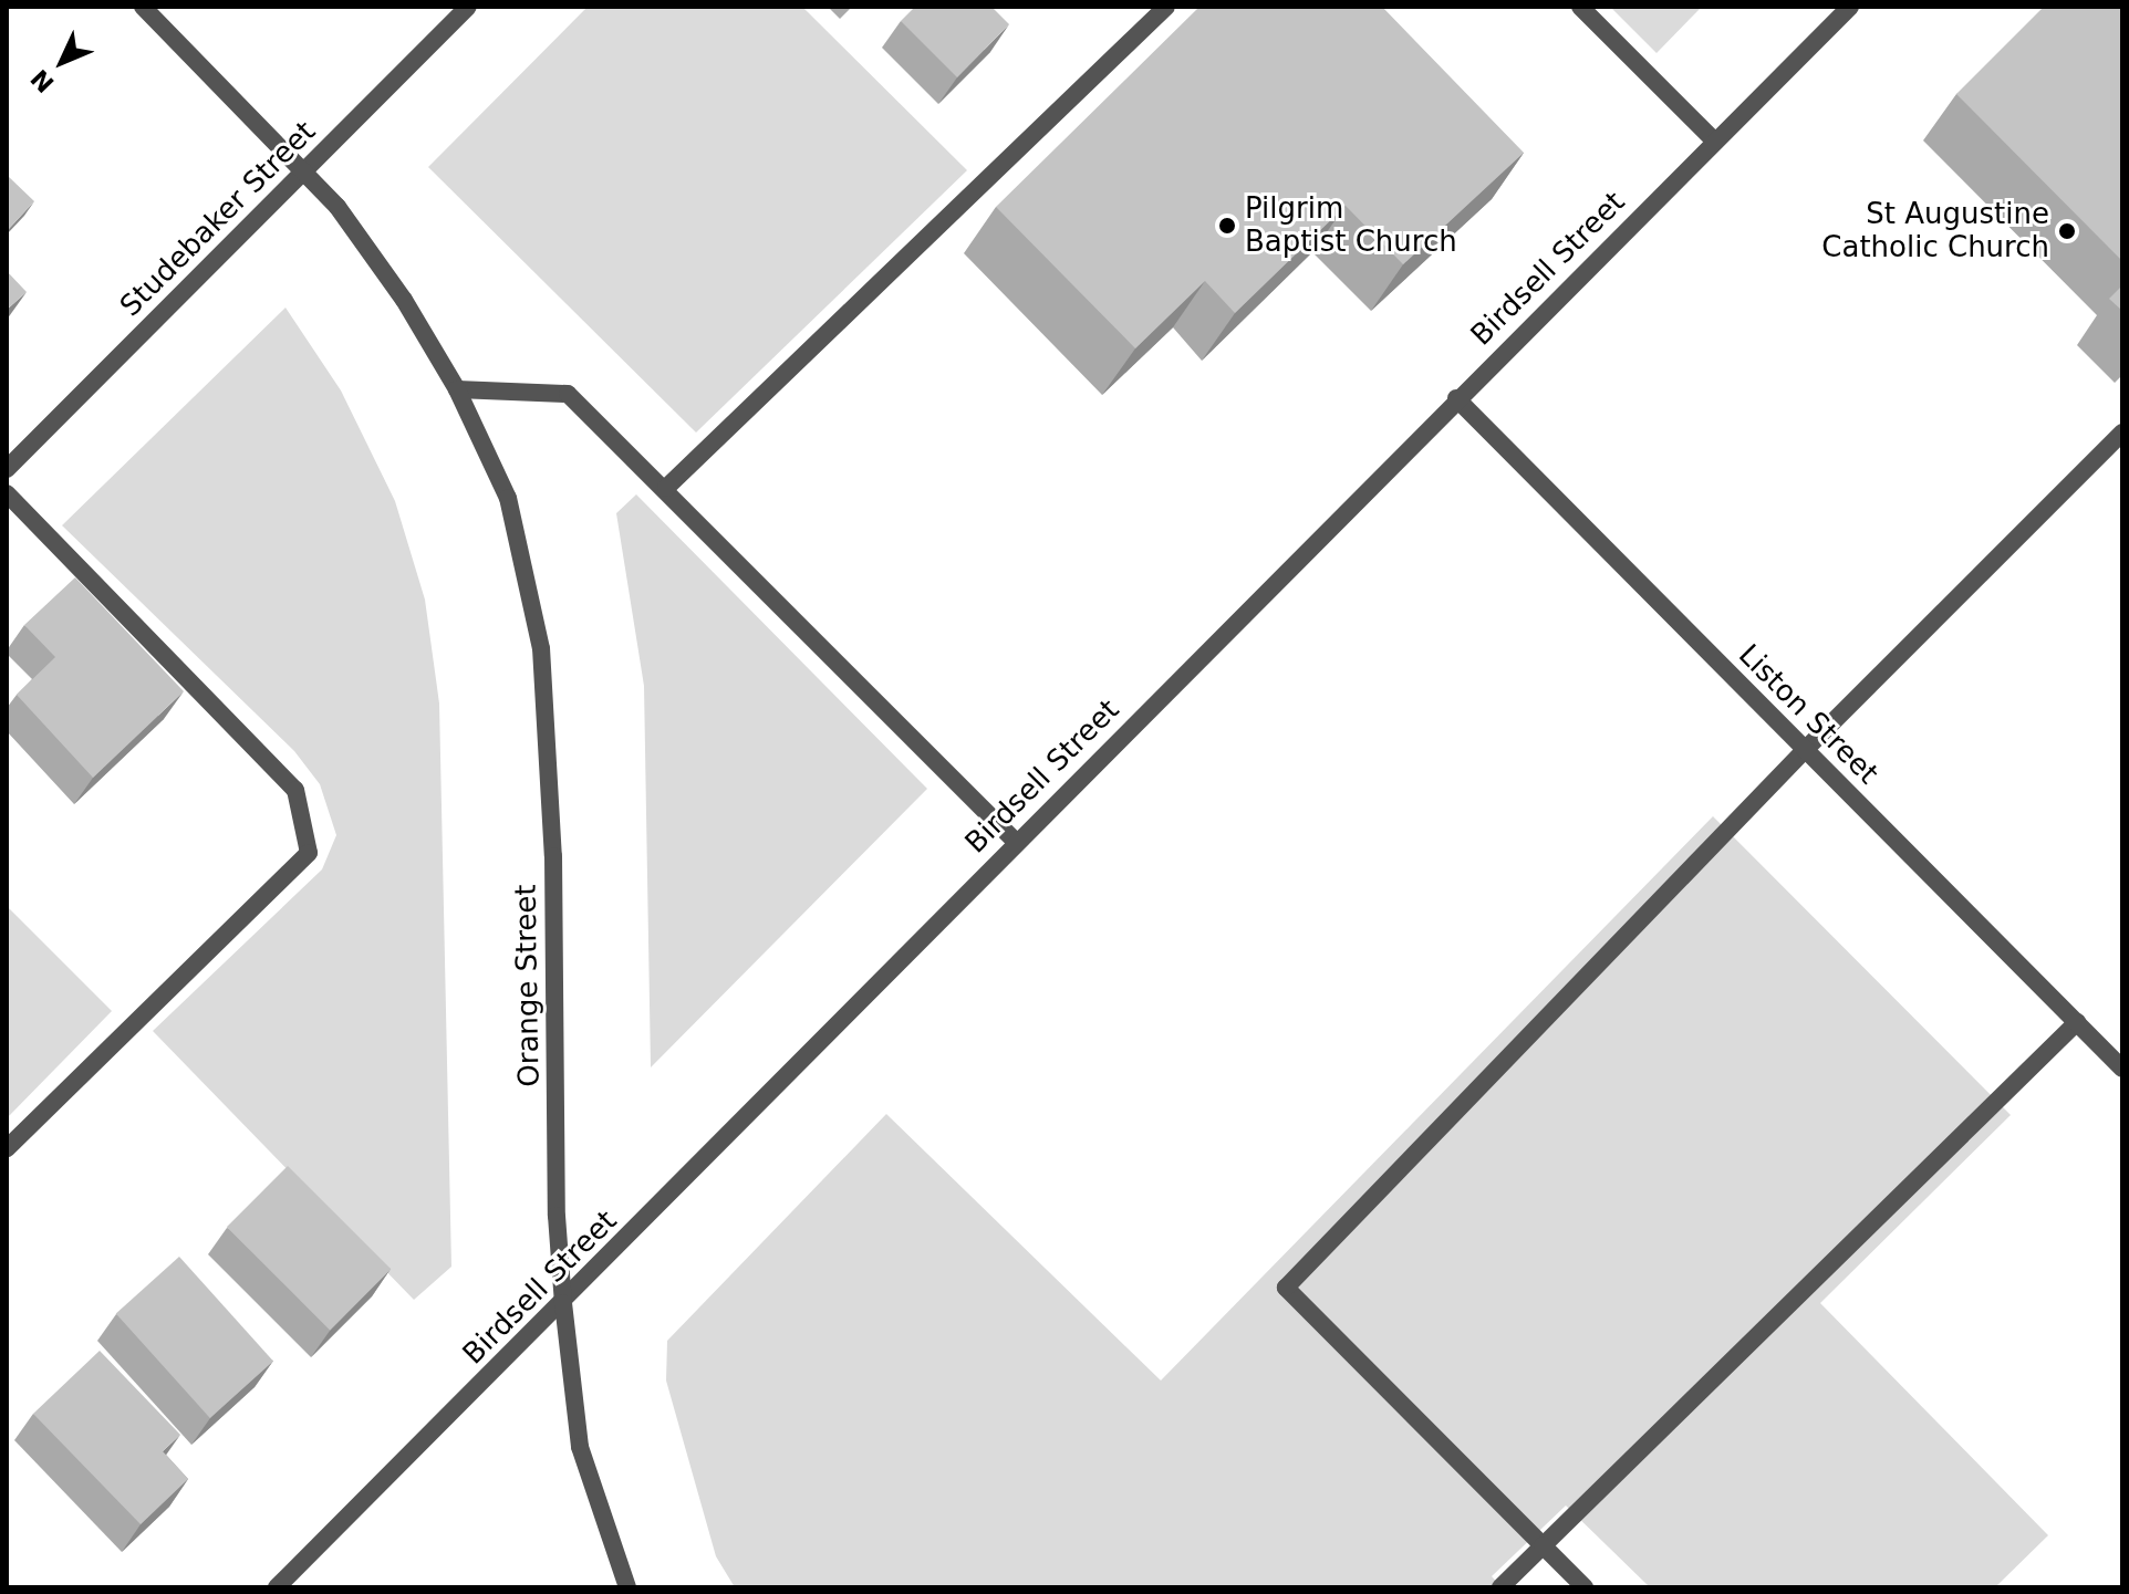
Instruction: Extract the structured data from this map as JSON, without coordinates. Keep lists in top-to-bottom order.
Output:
{
  "streets": {
    "street": [
      "Studebaker Street",
      "Birdsell Street",
      "Liston Street",
      "Orange Street"
    ]
  },
  "crossings": [
    ["Studebaker Street", "Orange Street"],
    ["Birdsell Street", "Liston Street"],
    ["Birdsell Street", "Orange Street"]
  ],
  "places": ["Pilgrim Baptist Church", "St Augustine Catholic Church"],
  "north": "bottom left"
}
